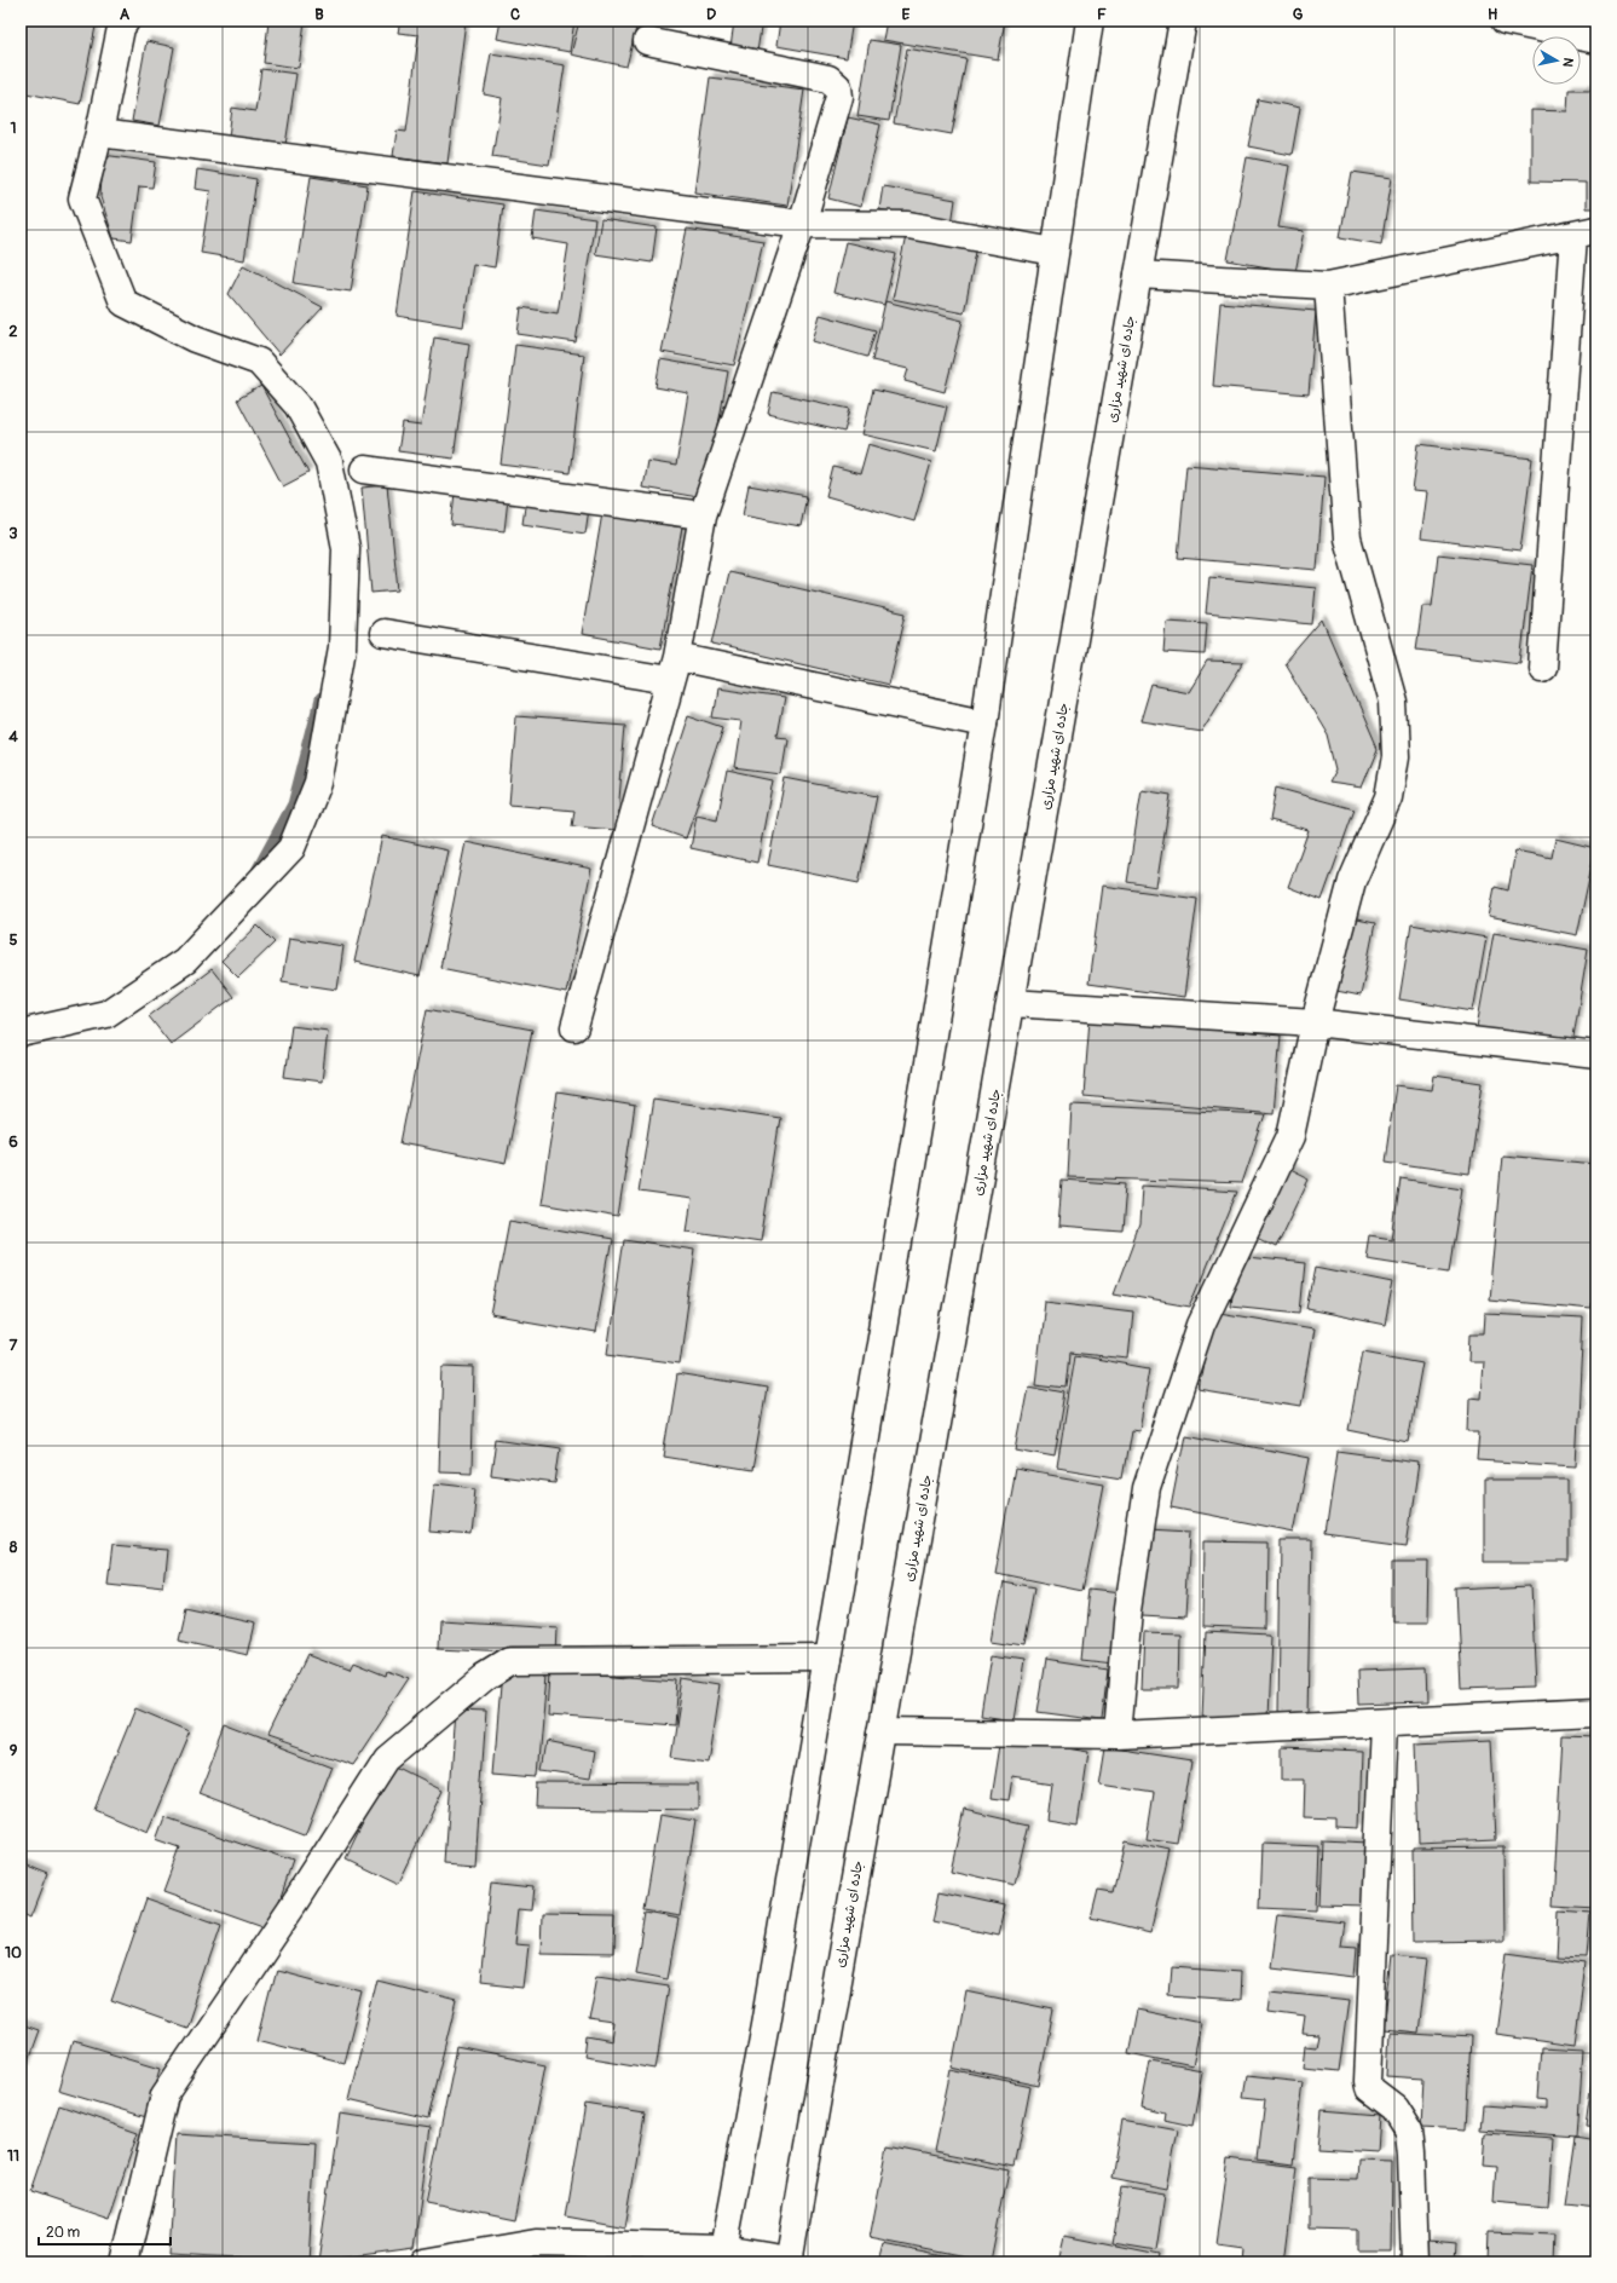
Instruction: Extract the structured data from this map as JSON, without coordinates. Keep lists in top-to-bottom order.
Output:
{
  "streets": {
    "street": ["جاده ای شهید مزاری"]
  },
  "scale_bar": "20 m",
  "north": "right",
  "grid": {
    "columns": [
      "A",
      "B",
      "C",
      "D",
      "E",
      "F",
      "G",
      "H"
    ],
    "rows": [
      "1",
      "2",
      "3",
      "4",
      "5",
      "6",
      "7",
      "8",
      "9",
      "10",
      "11"
    ]
  }
}
